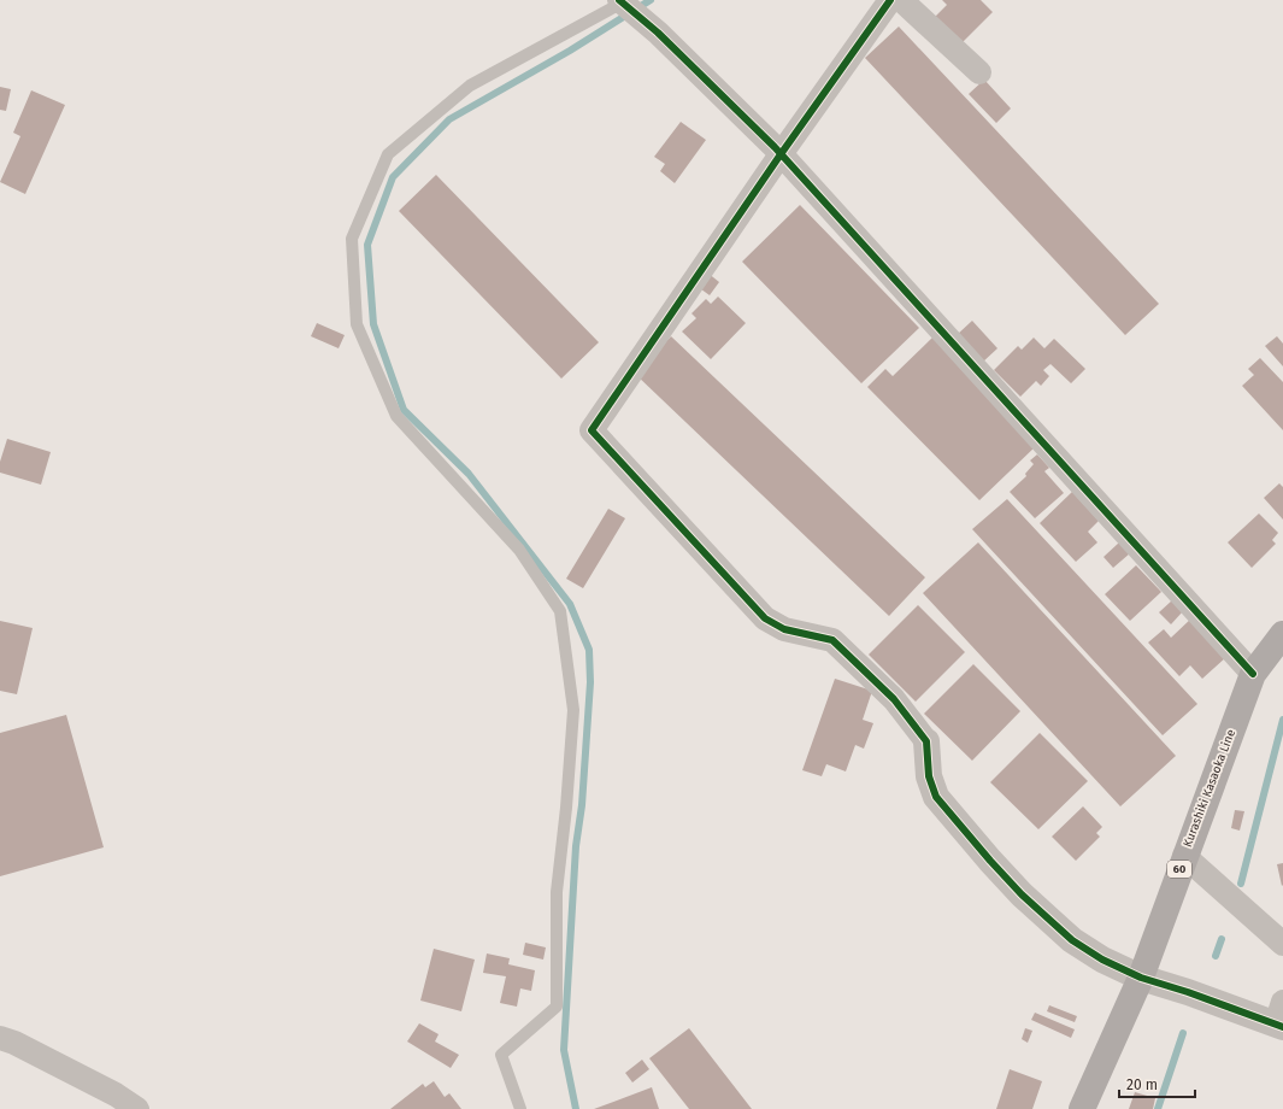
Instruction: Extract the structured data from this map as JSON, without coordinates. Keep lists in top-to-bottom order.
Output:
{
  "streets": {
    "main road": ["Kurashiki Kasaoka Line", "60"]
  },
  "scale_bar": "20 m"
}
